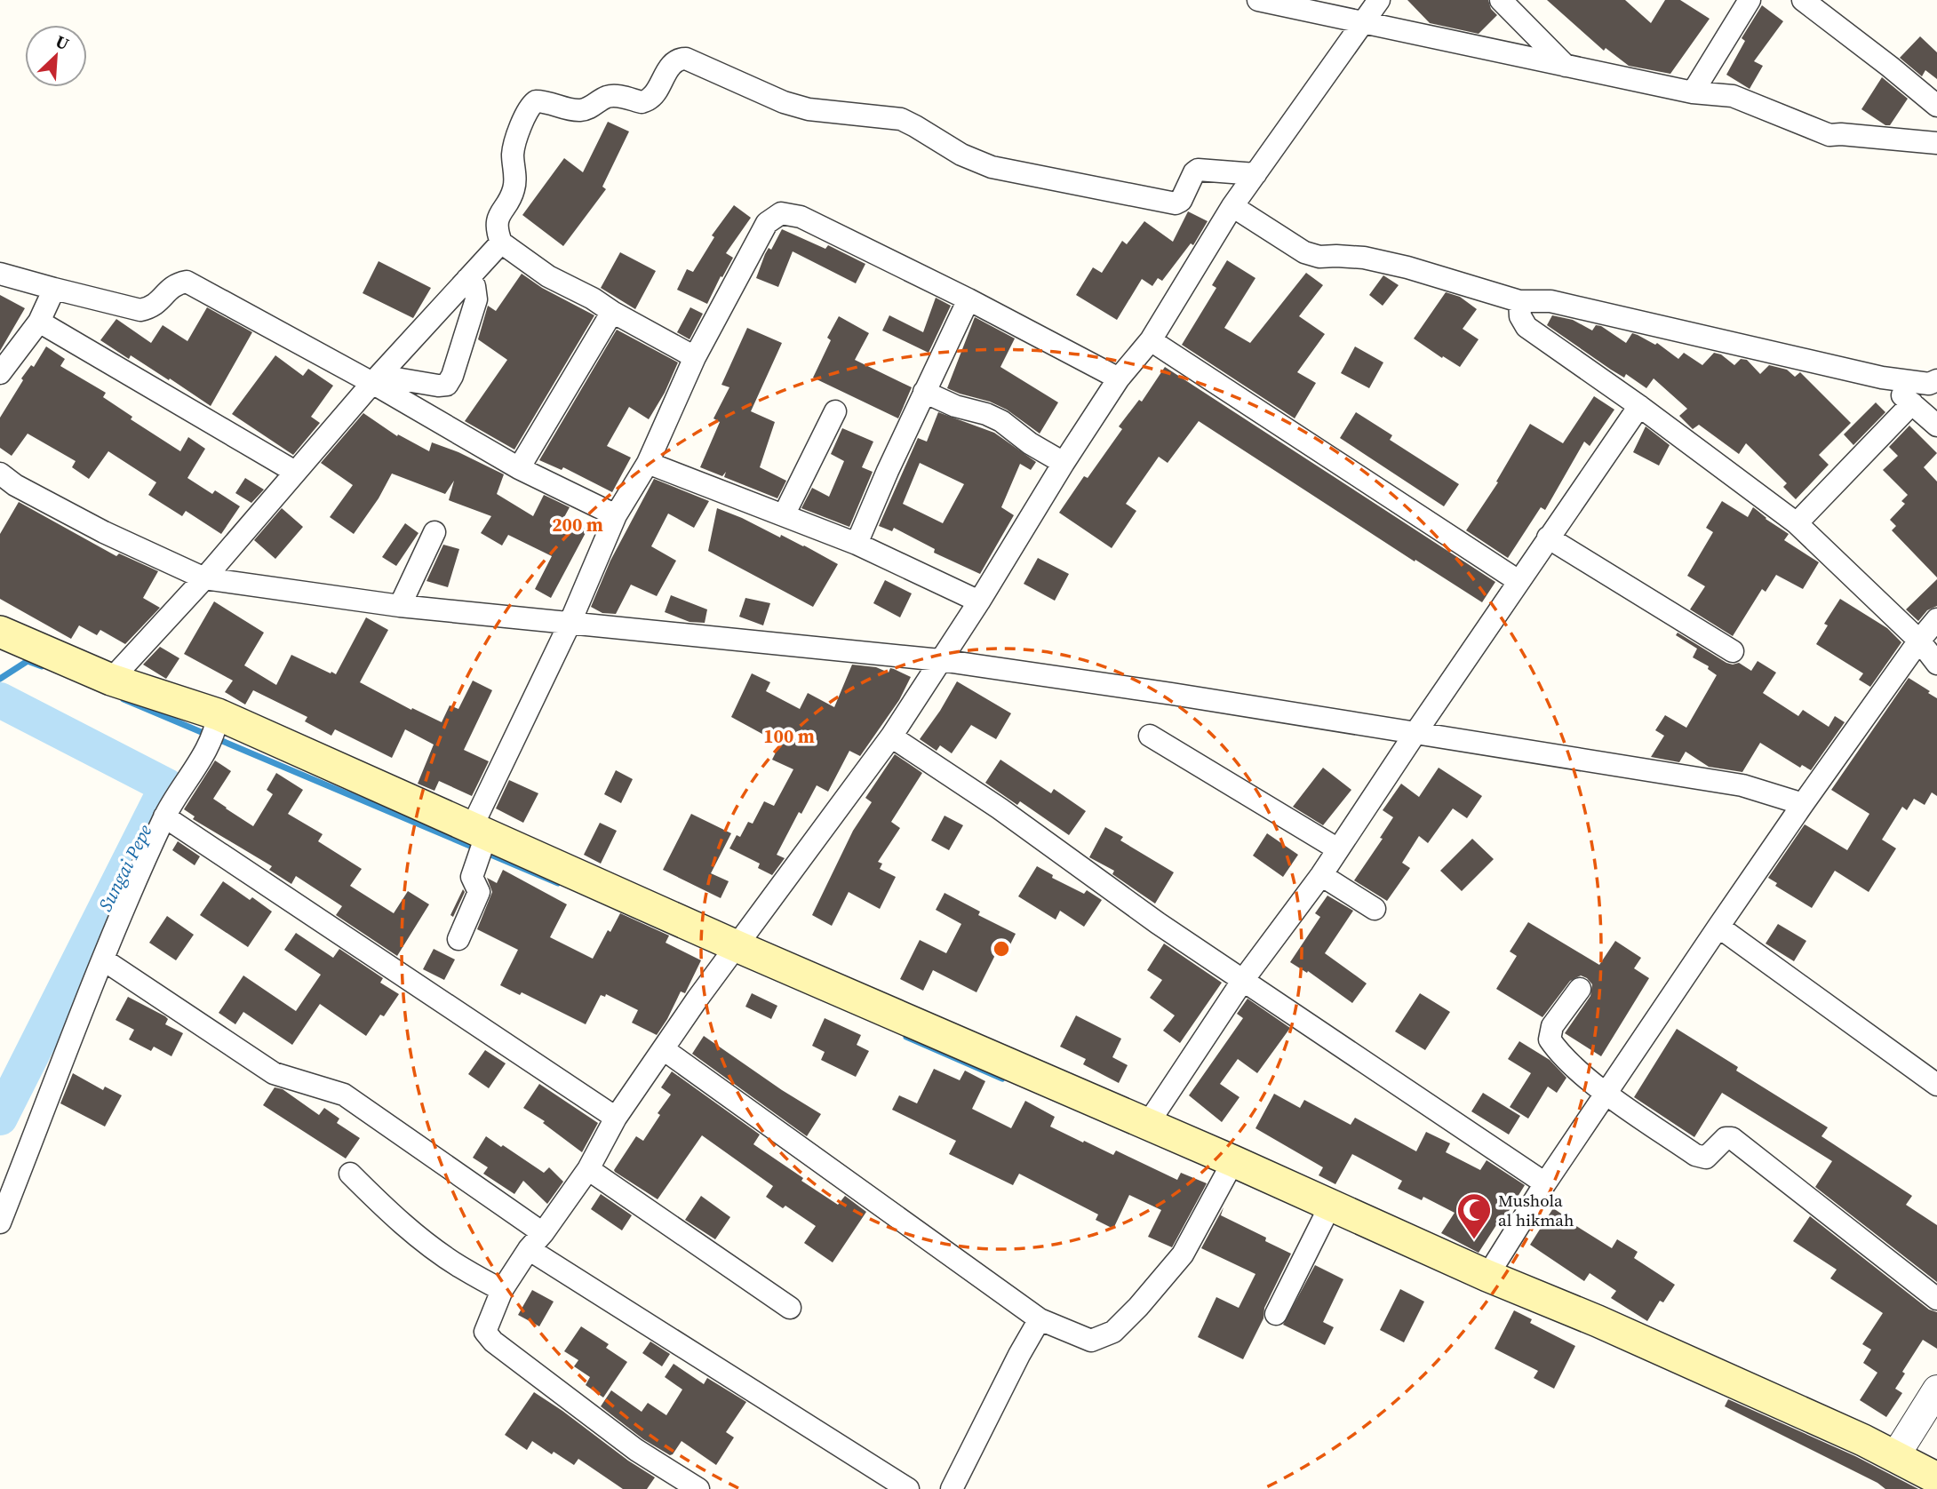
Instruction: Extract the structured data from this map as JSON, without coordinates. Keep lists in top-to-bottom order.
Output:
{
  "water": ["Sungai Pepe"],
  "places": {
    "mosque": ["Mushola al hikmah"]
  },
  "north": "top right",
  "rings": ["200 m", "100 m"]
}
